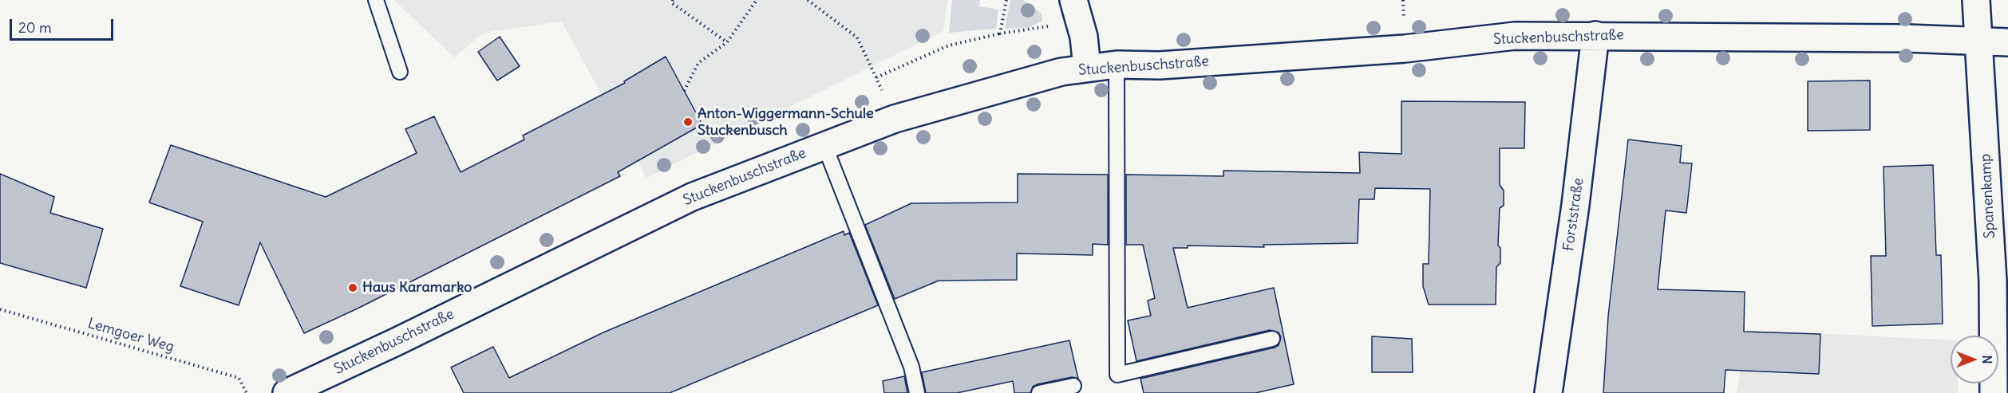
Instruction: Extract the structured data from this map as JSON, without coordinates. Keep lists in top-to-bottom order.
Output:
{
  "streets": {
    "street": ["Stuckenbuschstraße", "Spanenkamp", "Forststraße"],
    "path": ["Lemgoer Weg"]
  },
  "crossings": [
    ["Stuckenbuschstraße", "Spanenkamp"],
    ["Stuckenbuschstraße", "Forststraße"]
  ],
  "places": ["Anton-Wiggermann-Schule Stuckenbusch", "Haus Karamarko"],
  "scale_bar": "20 m",
  "north": "right"
}
